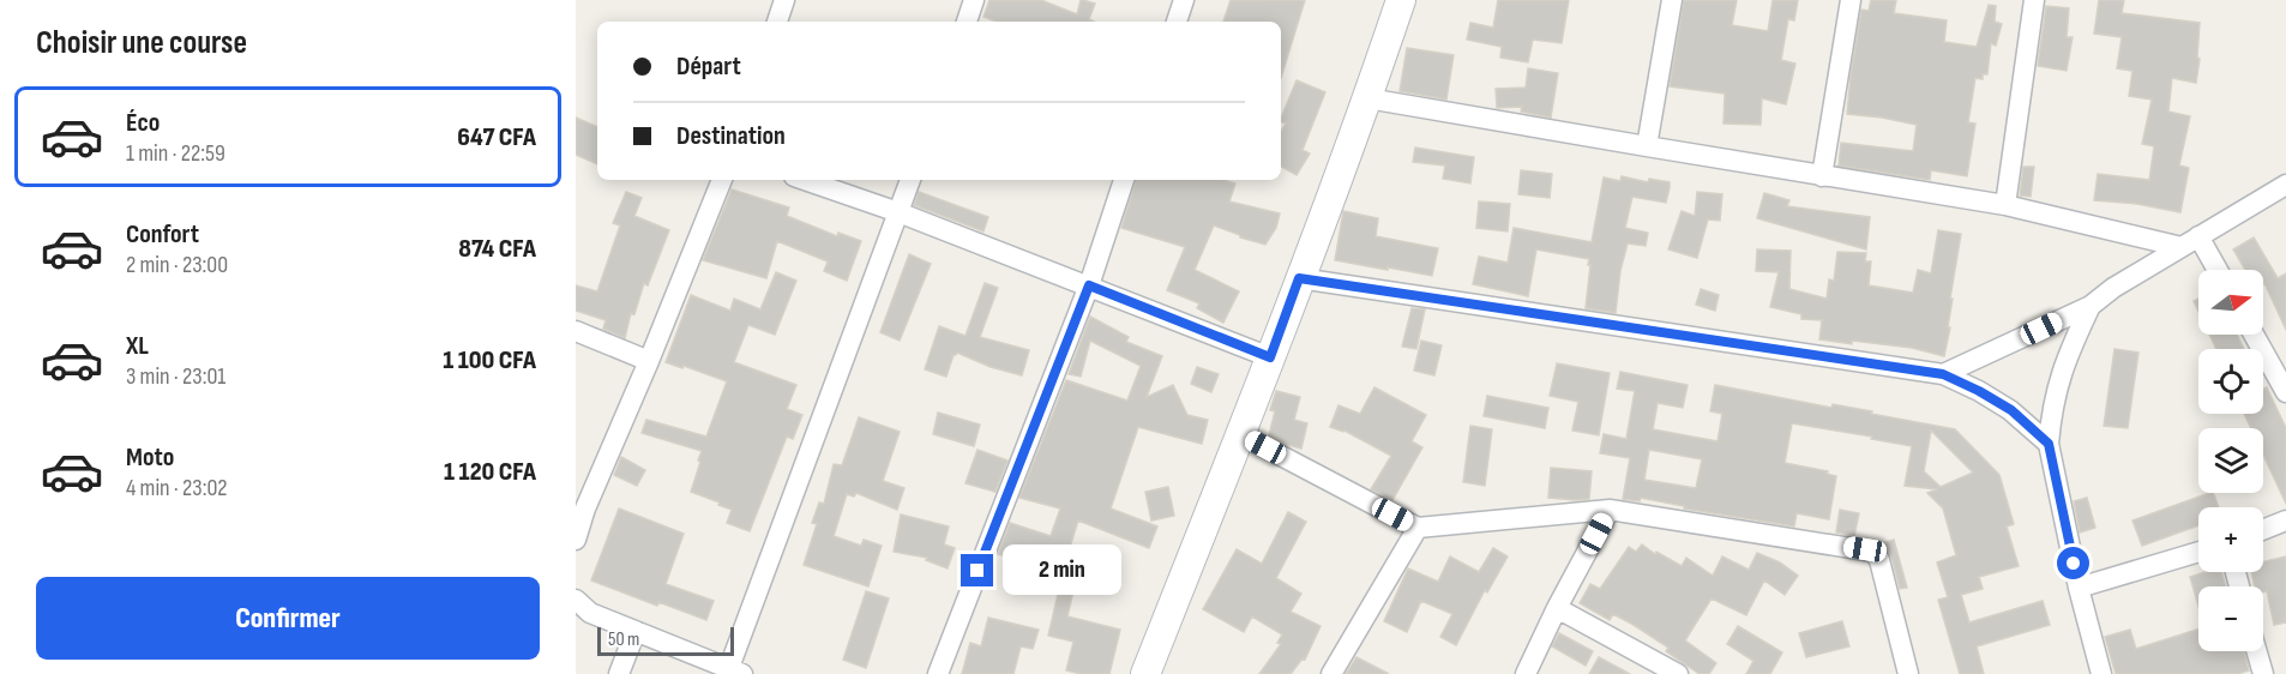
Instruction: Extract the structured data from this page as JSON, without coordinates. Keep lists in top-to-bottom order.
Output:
{
  "scale_bar": "50 m",
  "north": "right",
  "page": {
    "heading": "Choisir une course",
    "banner": ["Départ", "Destination"],
    "list": [
      {
        "name": "Éco",
        "note": "1 min · 22:59",
        "value": "647 CFA"
      },
      {
        "name": "Confort",
        "note": "2 min · 23:00",
        "value": "874 CFA"
      },
      {
        "name": "XL",
        "note": "3 min · 23:01",
        "value": "1 100 CFA"
      },
      {
        "name": "Moto",
        "note": "4 min · 23:02",
        "value": "1 120 CFA"
      }
    ],
    "map_buttons": ["+", "−"],
    "bubble": "2 min",
    "buttons": "Confirmer",
    "scale": "50 m"
  }
}
